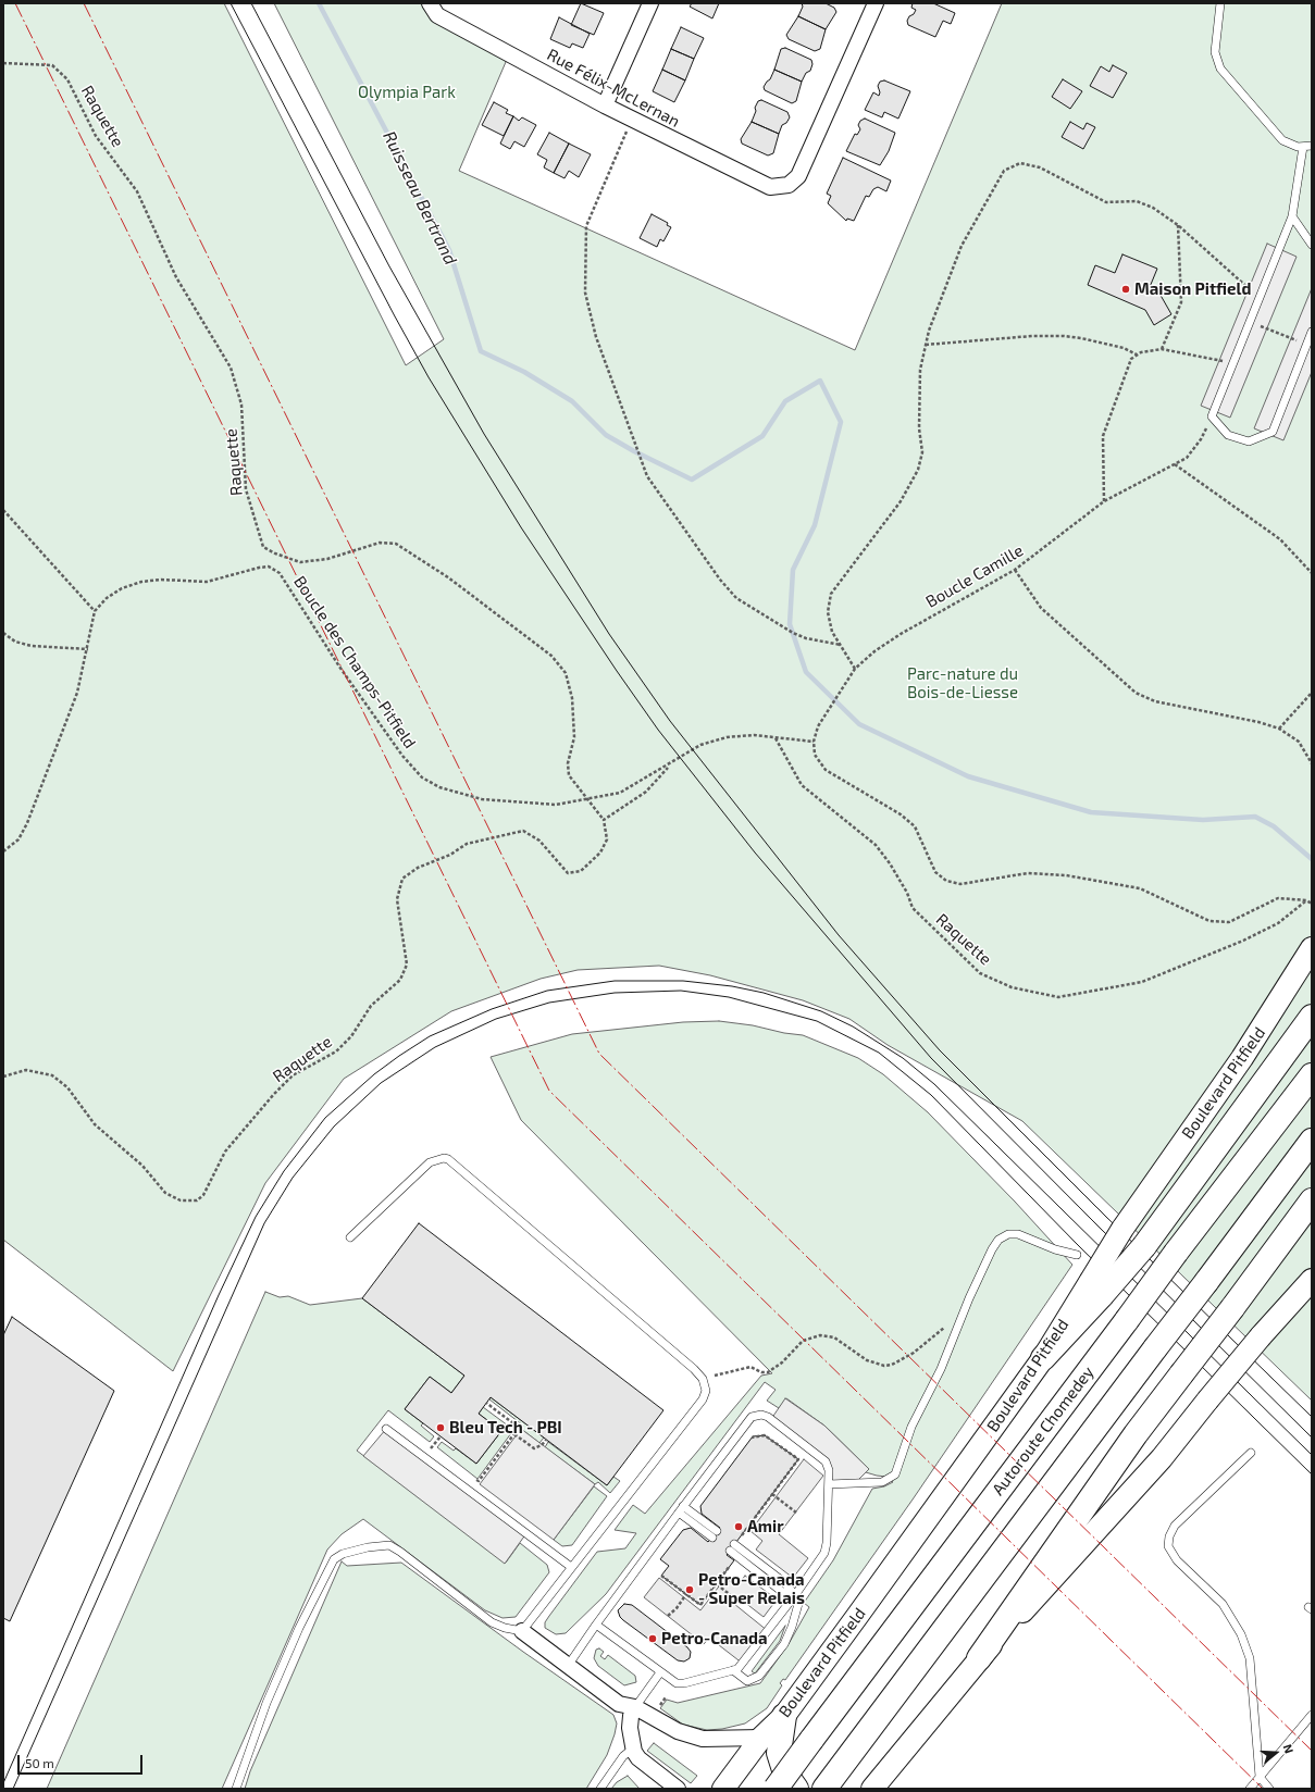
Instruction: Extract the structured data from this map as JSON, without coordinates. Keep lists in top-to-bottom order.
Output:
{
  "streets": {
    "highway": ["Autoroute Chomedey"],
    "main road": ["Boulevard Pitfield"],
    "street": ["Rue Félix-McLernan"],
    "path": ["Raquette", "Boucle Camille", "Boucle des Champs-Pitfield"]
  },
  "crossings": [
    ["Raquette", "Boucle des Champs-Pitfield"]
  ],
  "water": ["Ruisseau Bertrand"],
  "parks": ["Olympia Park", "Parc-nature du Bois-de-Liesse"],
  "places": [
    "Maison Pitfield",
    "Bleu Tech - PBI",
    "Amir",
    "Petro-Canada - Super Relais",
    "Petro-Canada"
  ],
  "scale_bar": "50 m",
  "north": "right"
}
